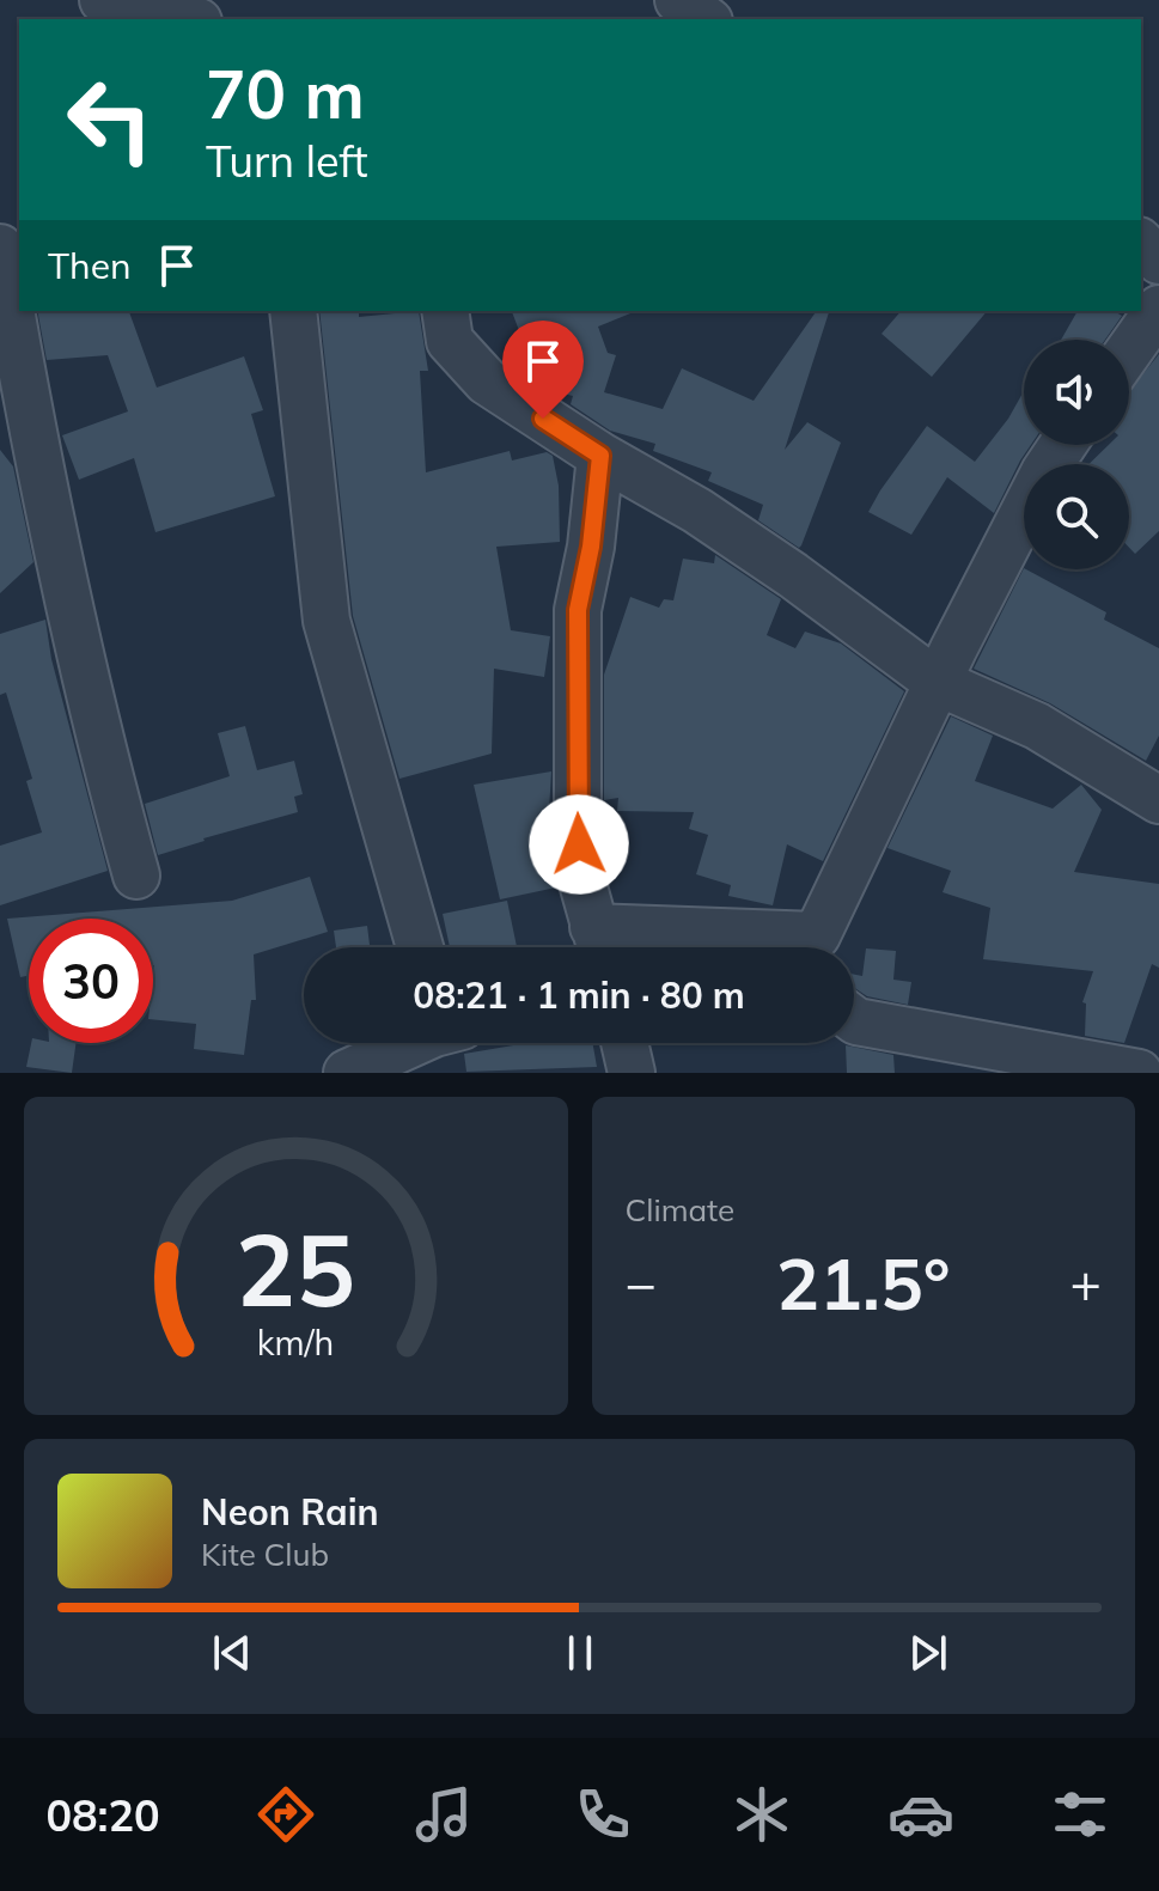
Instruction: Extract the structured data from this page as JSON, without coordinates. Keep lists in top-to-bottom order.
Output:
{
  "page": {
    "turn": ["70 m", "Turn left"],
    "then": "Then",
    "limit": "30",
    "trip": "08:21 · 1 min · 80 m",
    "tile": "Climate",
    "heat": ["−", "21.5°", "+"],
    "song": ["Neon Rain", "Kite Club"],
    "tabs": "08:20",
    "gauge": ["25", "km/h"]
  }
}
